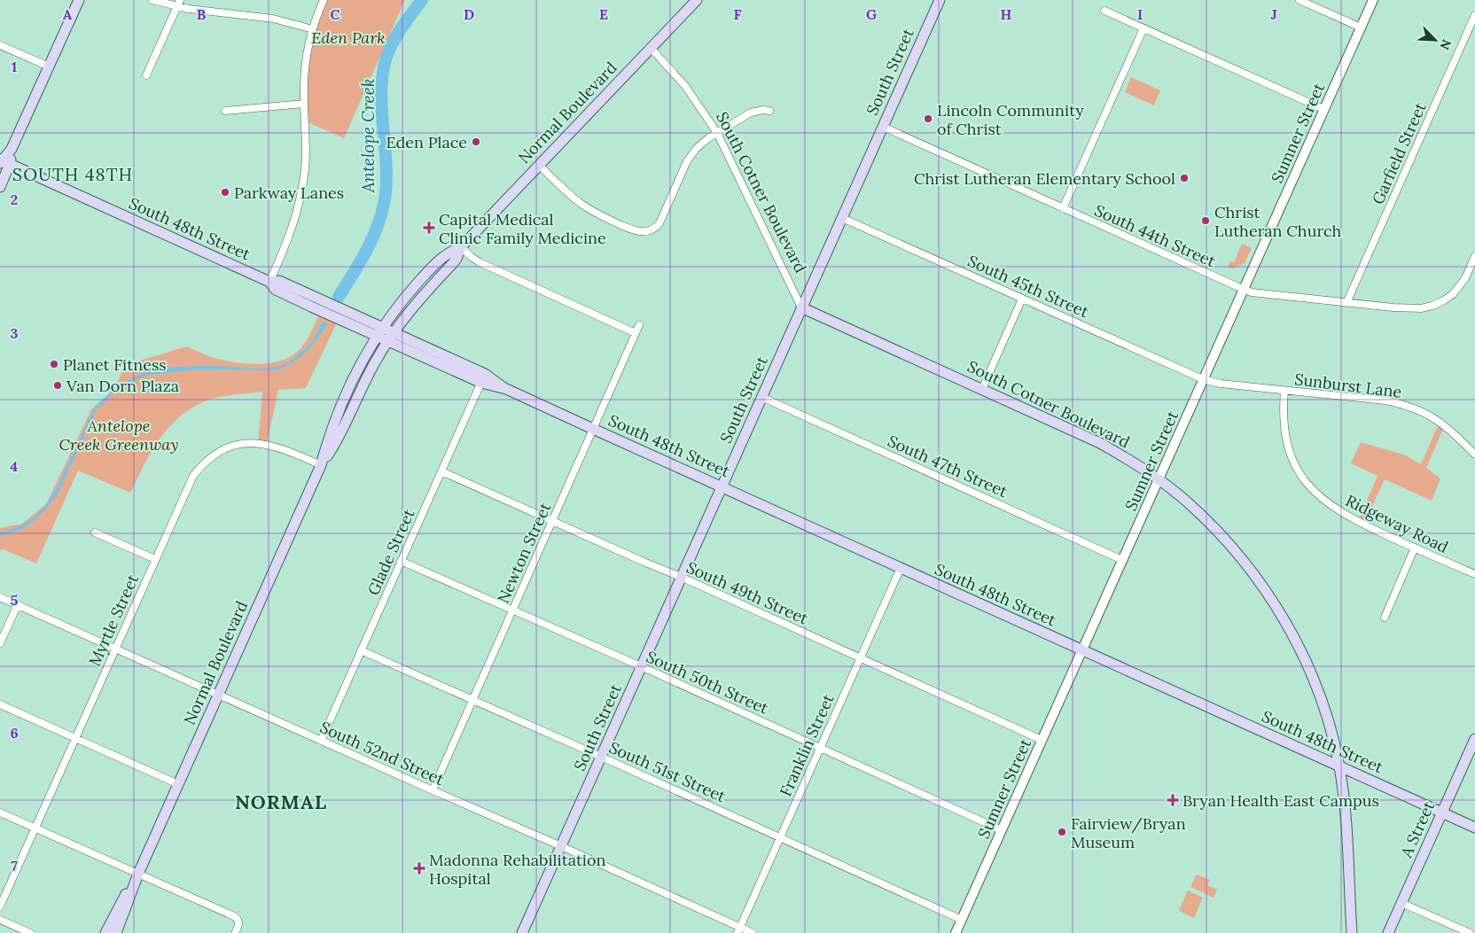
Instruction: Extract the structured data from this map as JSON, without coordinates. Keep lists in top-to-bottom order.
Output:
{
  "streets": {
    "main road": [
      "South Street",
      "Normal Boulevard",
      "South Cotner Boulevard",
      "South 48th Street",
      "A Street"
    ],
    "street": [
      "Sumner Street",
      "Garfield Street",
      "South 44th Street",
      "South 45th Street",
      "Sunburst Lane",
      "South 47th Street",
      "Ridgeway Road",
      "Glade Street",
      "Newton Street",
      "South 49th Street",
      "Myrtle Street",
      "South 50th Street",
      "Franklin Street",
      "South 52nd Street",
      "South 51st Street"
    ]
  },
  "crossings": [
    ["South Street", "South Cotner Boulevard"],
    ["South Street", "South 48th Street"],
    ["South Street", "South 44th Street"],
    ["South Street", "South 45th Street"],
    ["South Street", "South 47th Street"],
    ["South Street", "South 49th Street"],
    ["South Street", "South 50th Street"],
    ["South Street", "South 52nd Street"],
    ["South Street", "South 51st Street"],
    ["Normal Boulevard", "South Cotner Boulevard"],
    ["Normal Boulevard", "South 48th Street"],
    ["Normal Boulevard", "Myrtle Street"],
    ["Normal Boulevard", "South 52nd Street"],
    ["Sumner Street", "South Cotner Boulevard"],
    ["Sumner Street", "South 48th Street"],
    ["Sumner Street", "South 44th Street"],
    ["Sumner Street", "South 45th Street"],
    ["Sumner Street", "Sunburst Lane"],
    ["Sumner Street", "South 47th Street"],
    ["Sumner Street", "South 49th Street"],
    ["Sumner Street", "South 50th Street"],
    ["Sumner Street", "South 51st Street"],
    ["Garfield Street", "South 44th Street"],
    ["South Cotner Boulevard", "South 48th Street"],
    ["South 48th Street", "Glade Street"],
    ["South 48th Street", "Newton Street"],
    ["South 48th Street", "Franklin Street"],
    ["South 48th Street", "A Street"],
    ["South 45th Street", "Sunburst Lane"],
    ["Sunburst Lane", "Ridgeway Road"],
    ["Glade Street", "South 49th Street"],
    ["Glade Street", "South 50th Street"],
    ["Glade Street", "South 52nd Street"],
    ["Glade Street", "South 51st Street"],
    ["Newton Street", "South 49th Street"],
    ["Newton Street", "South 50th Street"],
    ["Newton Street", "South 52nd Street"],
    ["Newton Street", "South 51st Street"],
    ["South 49th Street", "Franklin Street"],
    ["Myrtle Street", "South 52nd Street"],
    ["South 50th Street", "Franklin Street"],
    ["Franklin Street", "South 52nd Street"],
    ["Franklin Street", "South 51st Street"]
  ],
  "districts": ["SOUTH 48TH", "NORMAL"],
  "water": ["Antelope Creek"],
  "parks": ["Eden Park", "Antelope Creek Greenway"],
  "places": {
    "other": [
      "Lincoln Community of Christ",
      "Eden Place",
      "Christ Lutheran Elementary School",
      "Parkway Lanes",
      "Christ Lutheran Church",
      "Planet Fitness",
      "Van Dorn Plaza",
      "Fairview/Bryan Museum"
    ],
    "health": ["Capital Medical Clinic Family Medicine", "Bryan Health East Campus", "Madonna Rehabilitation Hospital"]
  },
  "north": "bottom right",
  "grid": {
    "columns": [
      "A",
      "B",
      "C",
      "D",
      "E",
      "F",
      "G",
      "H",
      "I",
      "J"
    ],
    "rows": [
      "1",
      "2",
      "3",
      "4",
      "5",
      "6",
      "7"
    ]
  }
}
